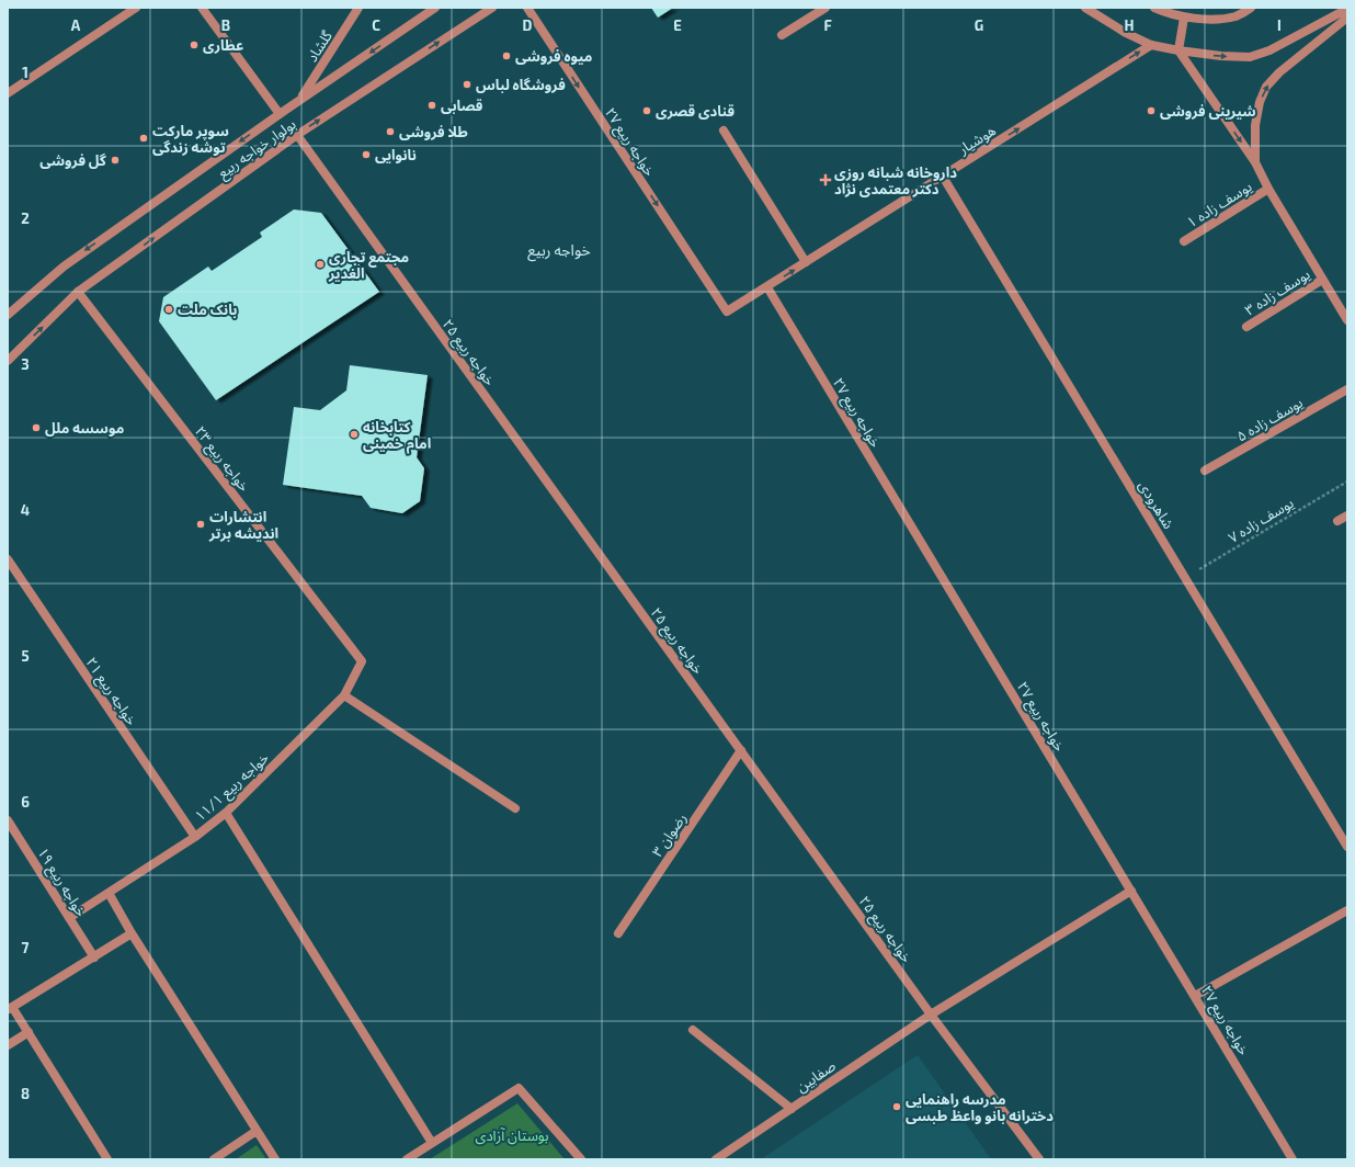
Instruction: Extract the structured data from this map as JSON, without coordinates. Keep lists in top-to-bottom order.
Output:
{
  "streets": {
    "street": [
      "گلشاد",
      "هوشیار",
      "خواجه ربیع ۲۷",
      "بولوار خواجه ربیع",
      "یوسف زاده ۱",
      "یوسف زاده ۳",
      "خواجه ربیع ۲۵",
      "یوسف زاده ۵",
      "خواجه ربیع ۲۳",
      "شاهرودی",
      "خواجه ربیع ۲۱",
      "خواجه ربیع ۱۱/۱",
      "رضوان ۳",
      "خواجه ربیع ۱۹",
      "صفابین"
    ],
    "path": ["یوسف زاده ۷"]
  },
  "crossings": [
    ["گلشاد", "بولوار خواجه ربیع"],
    ["هوشیار", "خواجه ربیع ۲۷"],
    ["هوشیار", "شاهرودی"],
    ["خواجه ربیع ۲۷", "صفابین"],
    ["بولوار خواجه ربیع", "خواجه ربیع ۲۵"],
    ["بولوار خواجه ربیع", "خواجه ربیع ۲۳"],
    ["خواجه ربیع ۲۵", "رضوان ۳"],
    ["خواجه ربیع ۲۵", "صفابین"],
    ["خواجه ربیع ۲۳", "خواجه ربیع ۱۱/۱"],
    ["شاهرودی", "یوسف زاده ۷"],
    ["خواجه ربیع ۲۱", "خواجه ربیع ۱۱/۱"],
    ["خواجه ربیع ۱۱/۱", "خواجه ربیع ۱۹"]
  ],
  "one_way": ["هوشیار"],
  "districts": ["خواجه ربیع"],
  "parks": ["بوستان آزادی"],
  "places": {
    "other": [
      "عطاری",
      "میوه فروشی",
      "فروشگاه لباس",
      "قصابی",
      "قنادی قصری",
      "شیرینی فروشی",
      "طلا فروشی",
      "سوپر مارکت توشه زندگی",
      "نانوایی",
      "گل فروشی",
      "مجتمع تجاری الغدیر",
      "بانک ملت",
      "موسسه ملل",
      "کتابخانه امام خمینی",
      "انتشارات اندیشه برتر",
      "مدرسه راهنمایی دخترانه بانو واعظ طبسی"
    ],
    "health": ["داروخانه شبانه روزی دکتر معتمدی نژاد"]
  },
  "grid": {
    "columns": [
      "A",
      "B",
      "C",
      "D",
      "E",
      "F",
      "G",
      "H",
      "I"
    ],
    "rows": [
      "1",
      "2",
      "3",
      "4",
      "5",
      "6",
      "7",
      "8"
    ]
  }
}
